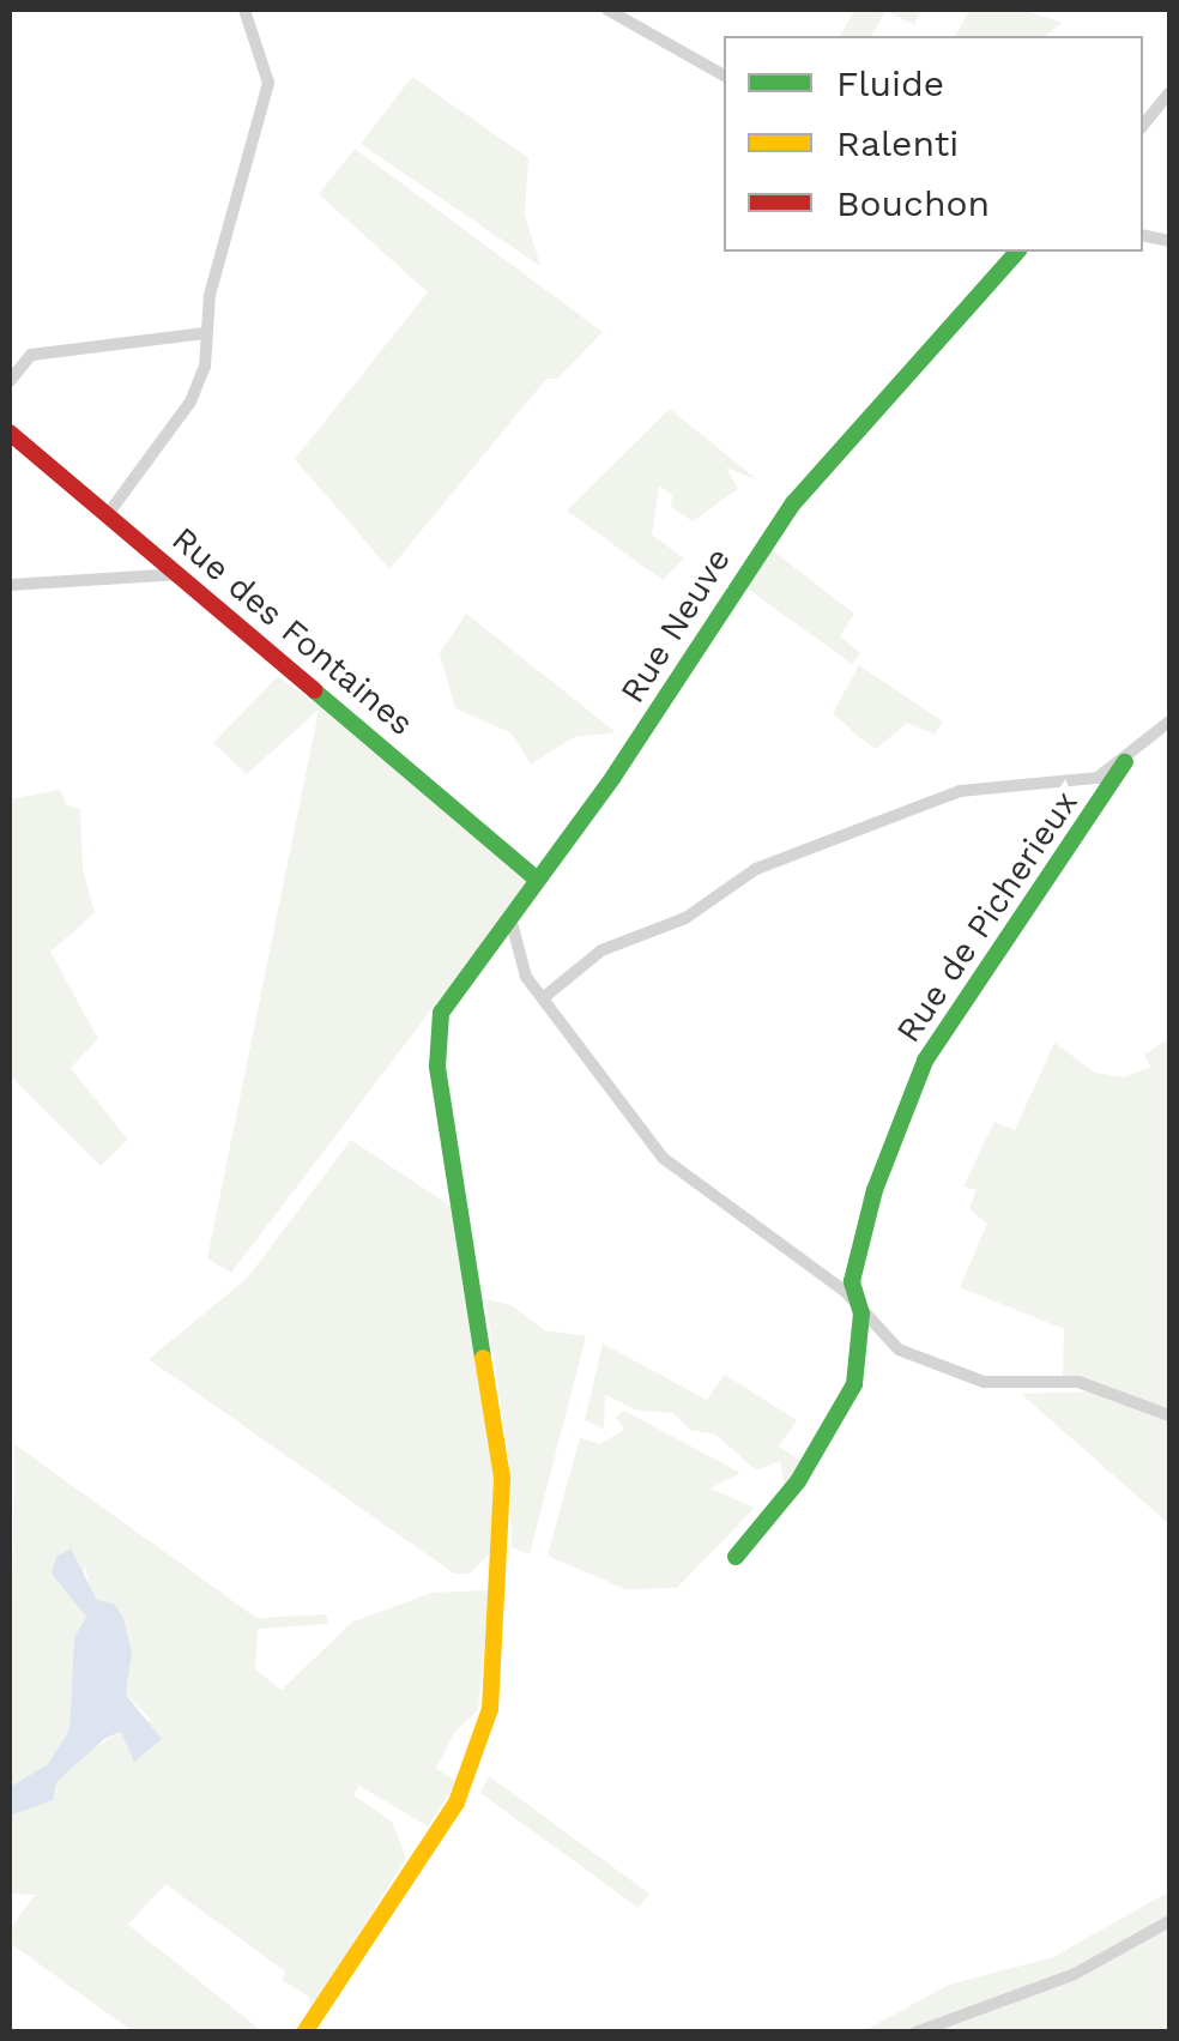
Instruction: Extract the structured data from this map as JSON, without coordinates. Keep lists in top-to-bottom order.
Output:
{
  "streets": {
    "street": ["Rue Neuve", "Rue des Fontaines", "Rue de Picherieux"]
  },
  "crossings": [
    ["Rue Neuve", "Rue des Fontaines"]
  ],
  "legend": ["Fluide", "Ralenti", "Bouchon"]
}
